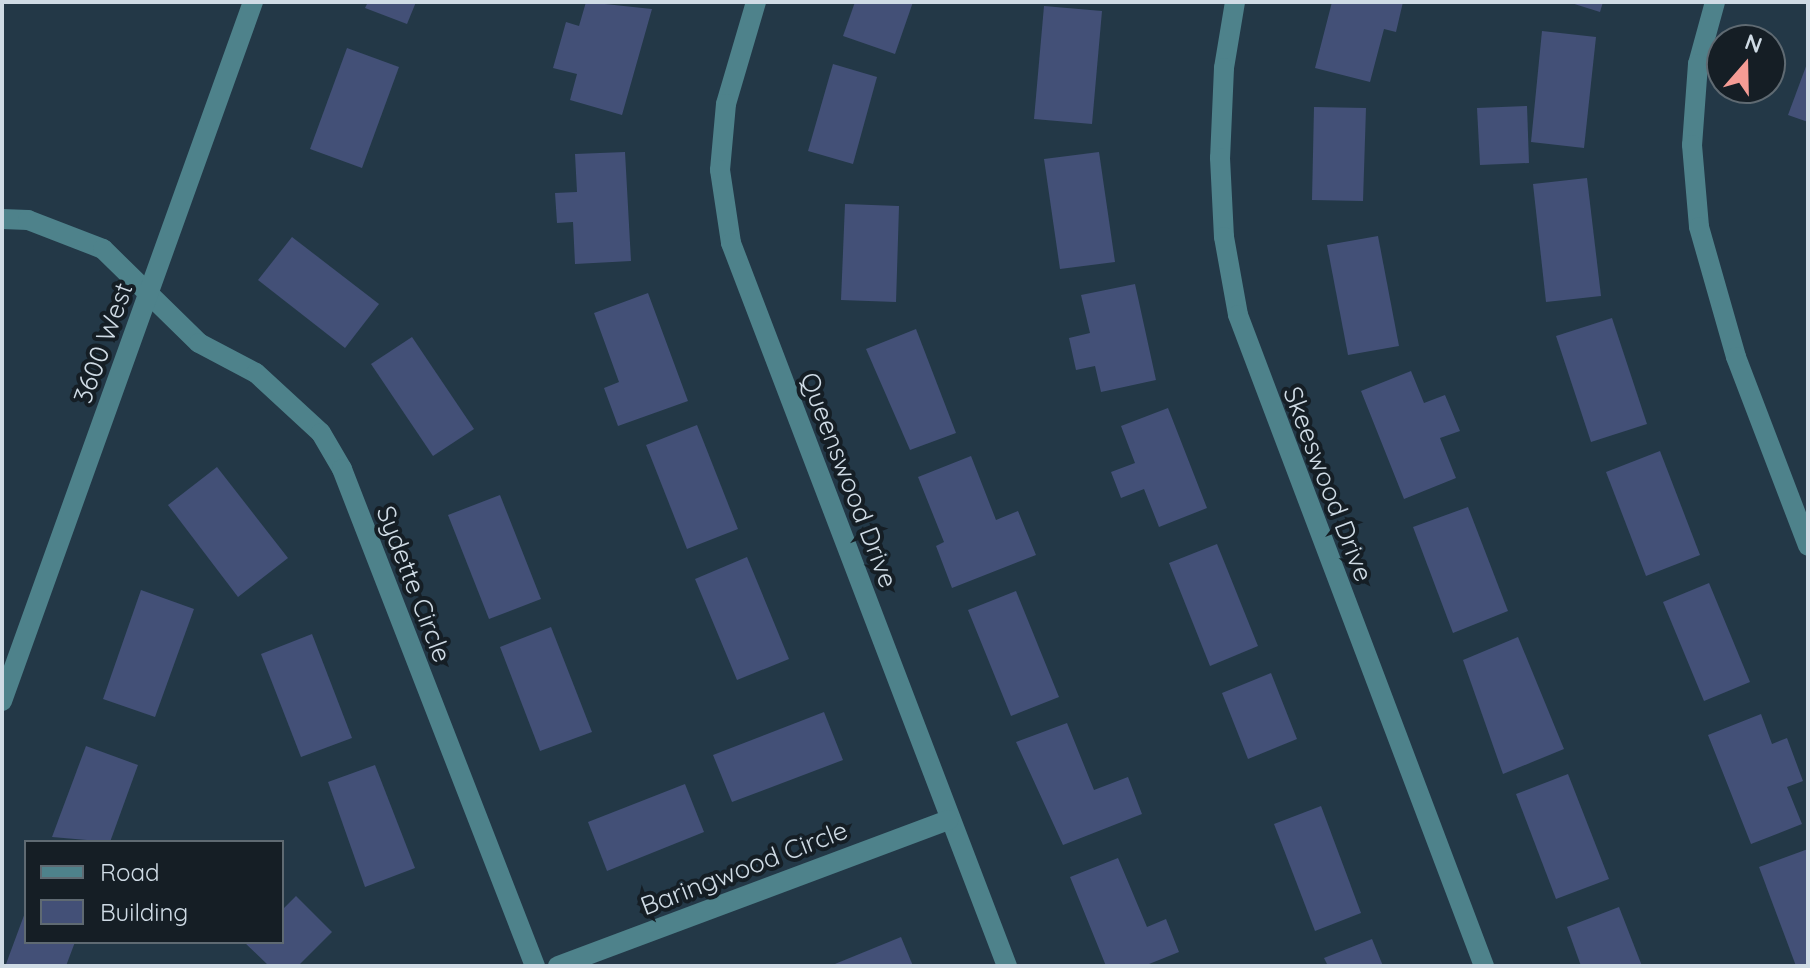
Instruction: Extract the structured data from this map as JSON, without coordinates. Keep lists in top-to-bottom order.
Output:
{
  "streets": {
    "street": [
      "3600 West",
      "Queenswood Drive",
      "Skeeswood Drive",
      "Sydette Circle",
      "Baringwood Circle"
    ]
  },
  "crossings": [
    ["3600 West", "Sydette Circle"],
    ["Queenswood Drive", "Baringwood Circle"]
  ],
  "legend": ["Road", "Building"],
  "north": "top"
}
